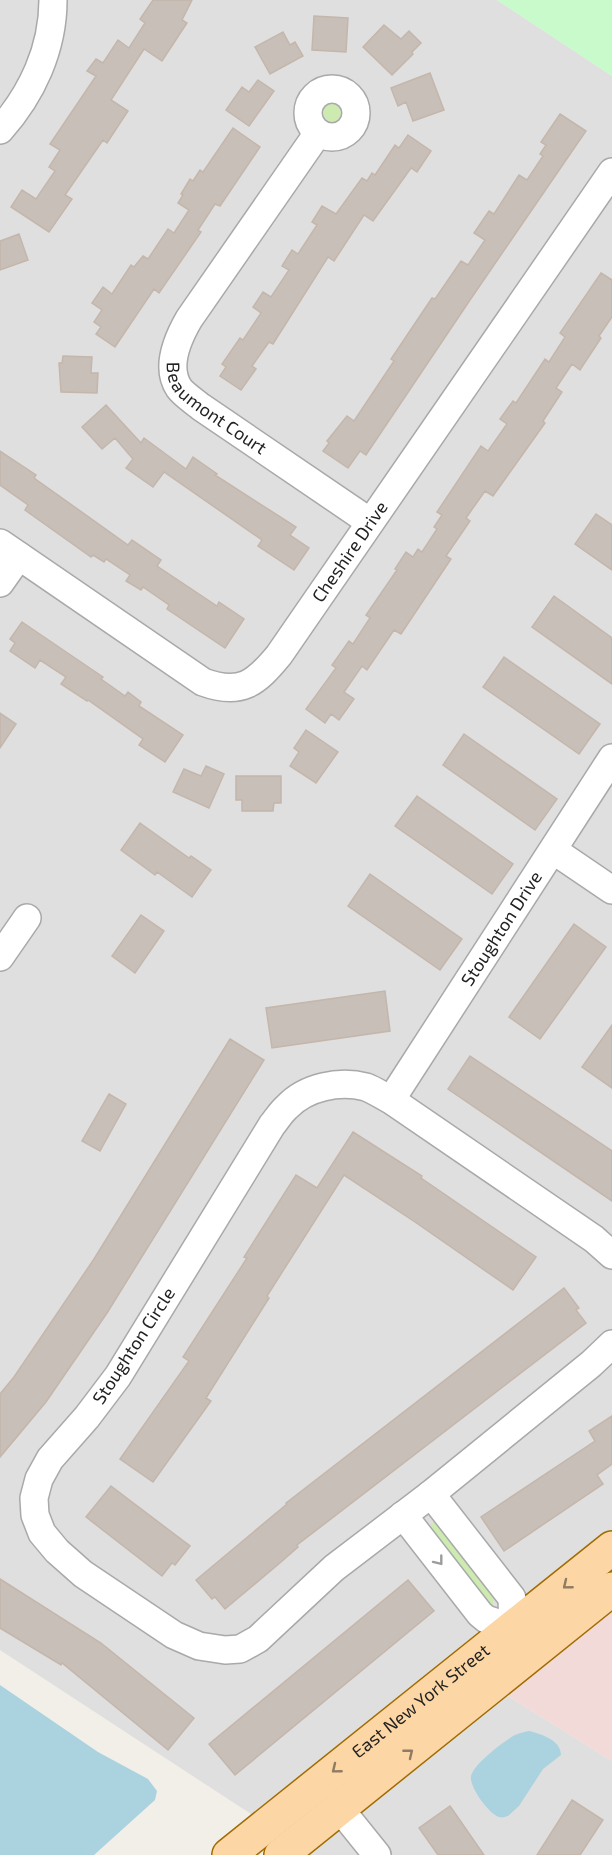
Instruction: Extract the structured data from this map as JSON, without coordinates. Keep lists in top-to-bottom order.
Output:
{
  "streets": {
    "main road": ["East New York Street"],
    "street": [
      "Beaumont Court",
      "Cheshire Drive",
      "Stoughton Drive",
      "Stoughton Circle"
    ]
  },
  "crossings": [
    ["Beaumont Court", "Cheshire Drive"],
    ["Stoughton Drive", "Stoughton Circle"]
  ]
}
